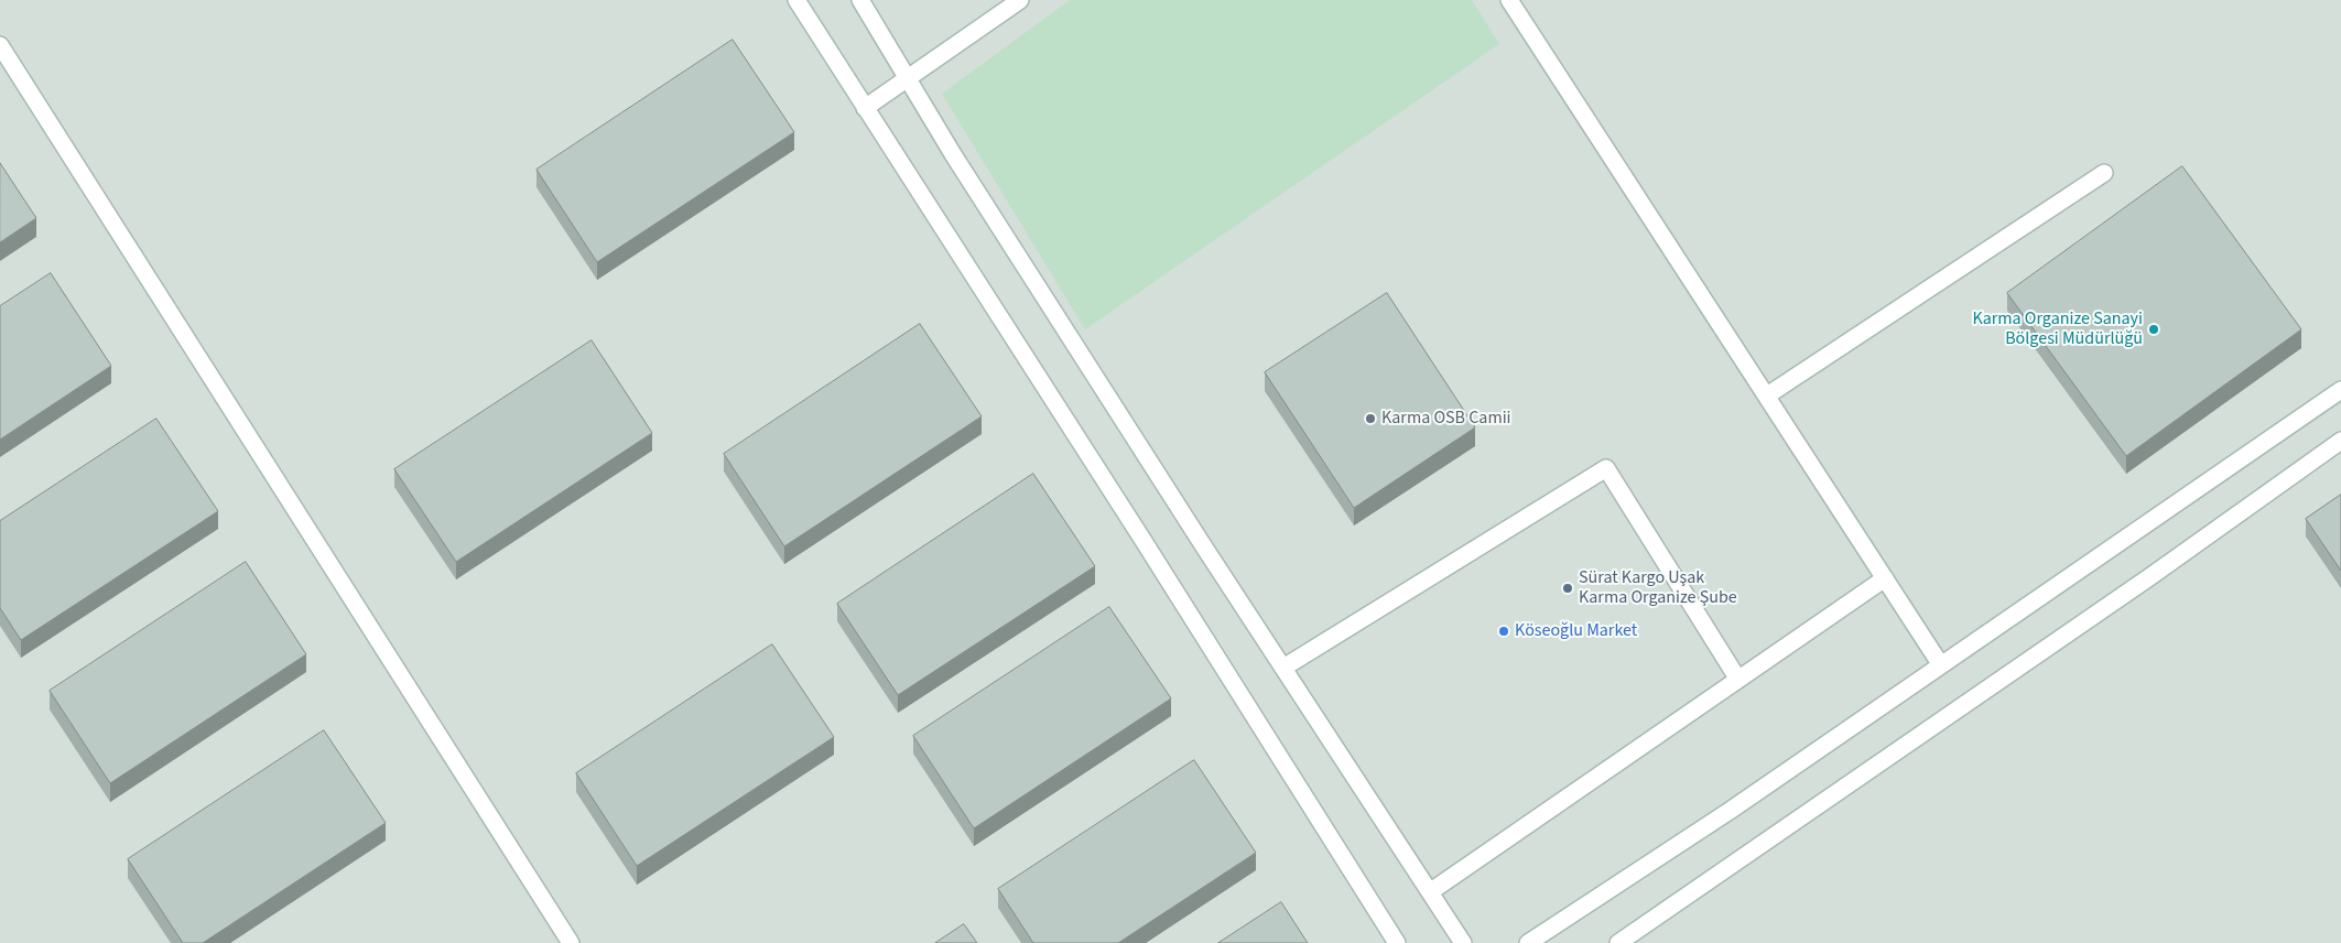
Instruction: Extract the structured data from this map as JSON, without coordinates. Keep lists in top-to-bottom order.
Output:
{
  "places": [
    "Karma Organize Sanayi Bölgesi Müdürlüğü",
    "Karma OSB Camii",
    "Sürat Kargo Uşak Karma Organize Şube",
    "Köseoğlu Market"
  ]
}
